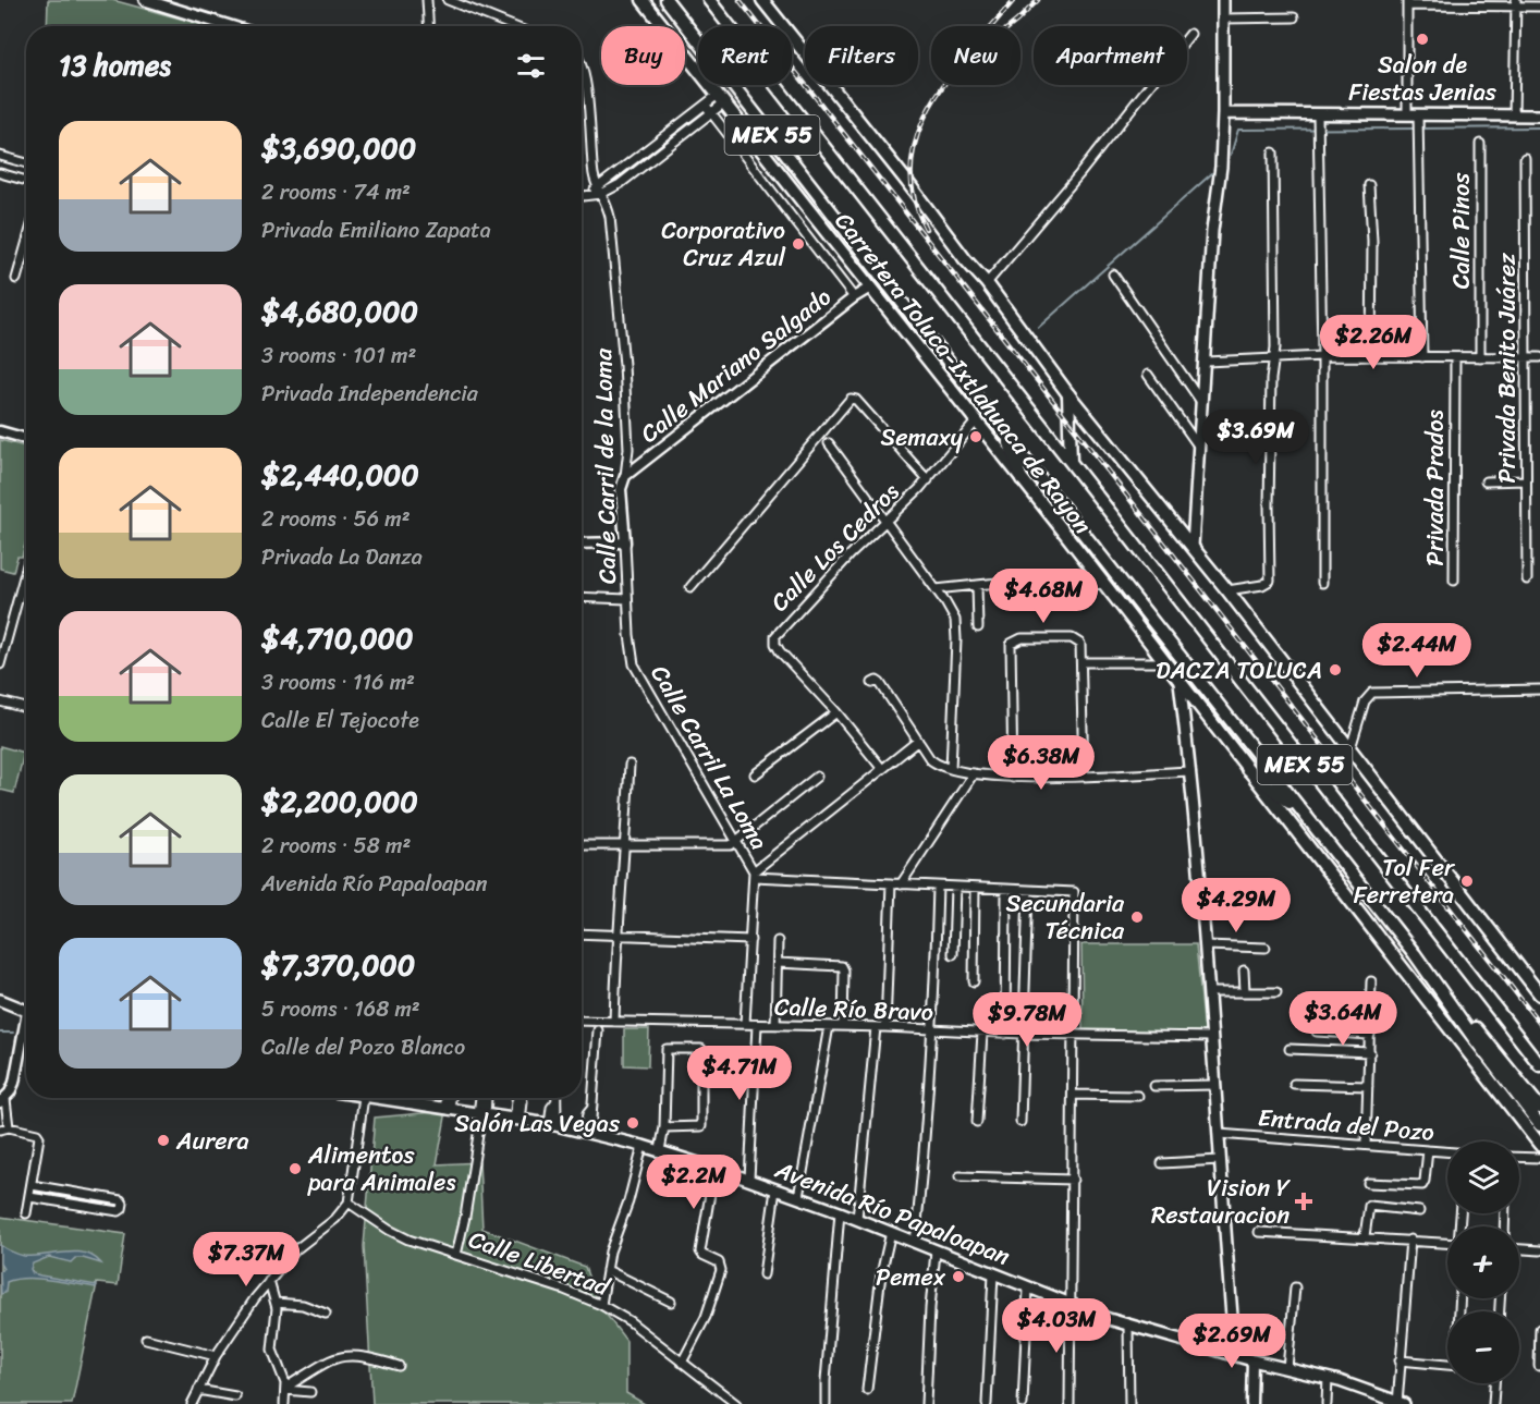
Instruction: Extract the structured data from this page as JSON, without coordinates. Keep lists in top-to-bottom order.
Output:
{
  "streets": {
    "main road": ["MEX 55", "Carretera Toluca-Ixtlahuaca de Rayon", "Avenida Río Papaloapan"],
    "street": [
      "Calle Pinos",
      "Calle Mariano Salgado",
      "Privada Benito Juárez",
      "Calle Carril de la Loma",
      "Privada Prados",
      "Calle Los Cedros",
      "Calle Carril La Loma",
      "Calle Río Bravo",
      "Entrada del Pozo",
      "Calle Libertad"
    ]
  },
  "crossings": [
    ["Calle Mariano Salgado", "Carretera Toluca-Ixtlahuaca de Rayon"],
    ["Calle Mariano Salgado", "Calle Carril de la Loma"],
    ["Carretera Toluca-Ixtlahuaca de Rayon", "Calle Los Cedros"],
    ["Calle Carril de la Loma", "Calle Carril La Loma"]
  ],
  "places": {
    "other": [
      "Salon de Fiestas Jenias",
      "Corporativo Cruz Azul",
      "Semaxy",
      "DACZA TOLUCA",
      "Tol Fer Ferretera",
      "Secundaria Técnica",
      "Salón Las Vegas",
      "Aurera",
      "Alimentos para Animales",
      "Pemex"
    ],
    "health": ["Vision Y Restauracion"]
  },
  "page": {
    "chip": [
      "Buy",
      "Rent",
      "Filters",
      "New",
      "Apartment"
    ],
    "heading": "13 homes",
    "list": [
      {
        "name": "$3,690,000",
        "note": "2 rooms · 74 m² · Privada Emiliano Zapata"
      },
      {
        "name": "$4,680,000",
        "note": "3 rooms · 101 m² · Privada Independencia"
      },
      {
        "name": "$2,440,000",
        "note": "2 rooms · 56 m² · Privada La Danza"
      },
      {
        "name": "$4,710,000",
        "note": "3 rooms · 116 m² · Calle El Tejocote"
      },
      {
        "name": "$2,200,000",
        "note": "2 rooms · 58 m² · Avenida Río Papaloapan"
      },
      {
        "name": "$7,370,000",
        "note": "5 rooms · 168 m² · Calle del Pozo Blanco"
      }
    ],
    "price": [
      "$2.26M",
      "$3.69M",
      "$4.68M",
      "$2.44M",
      "$6.38M",
      "$4.29M",
      "$3.64M",
      "$9.78M",
      "$4.71M",
      "$2.2M",
      "$7.37M",
      "$4.03M",
      "$2.69M"
    ],
    "map_buttons": ["+", "−"]
  }
}
